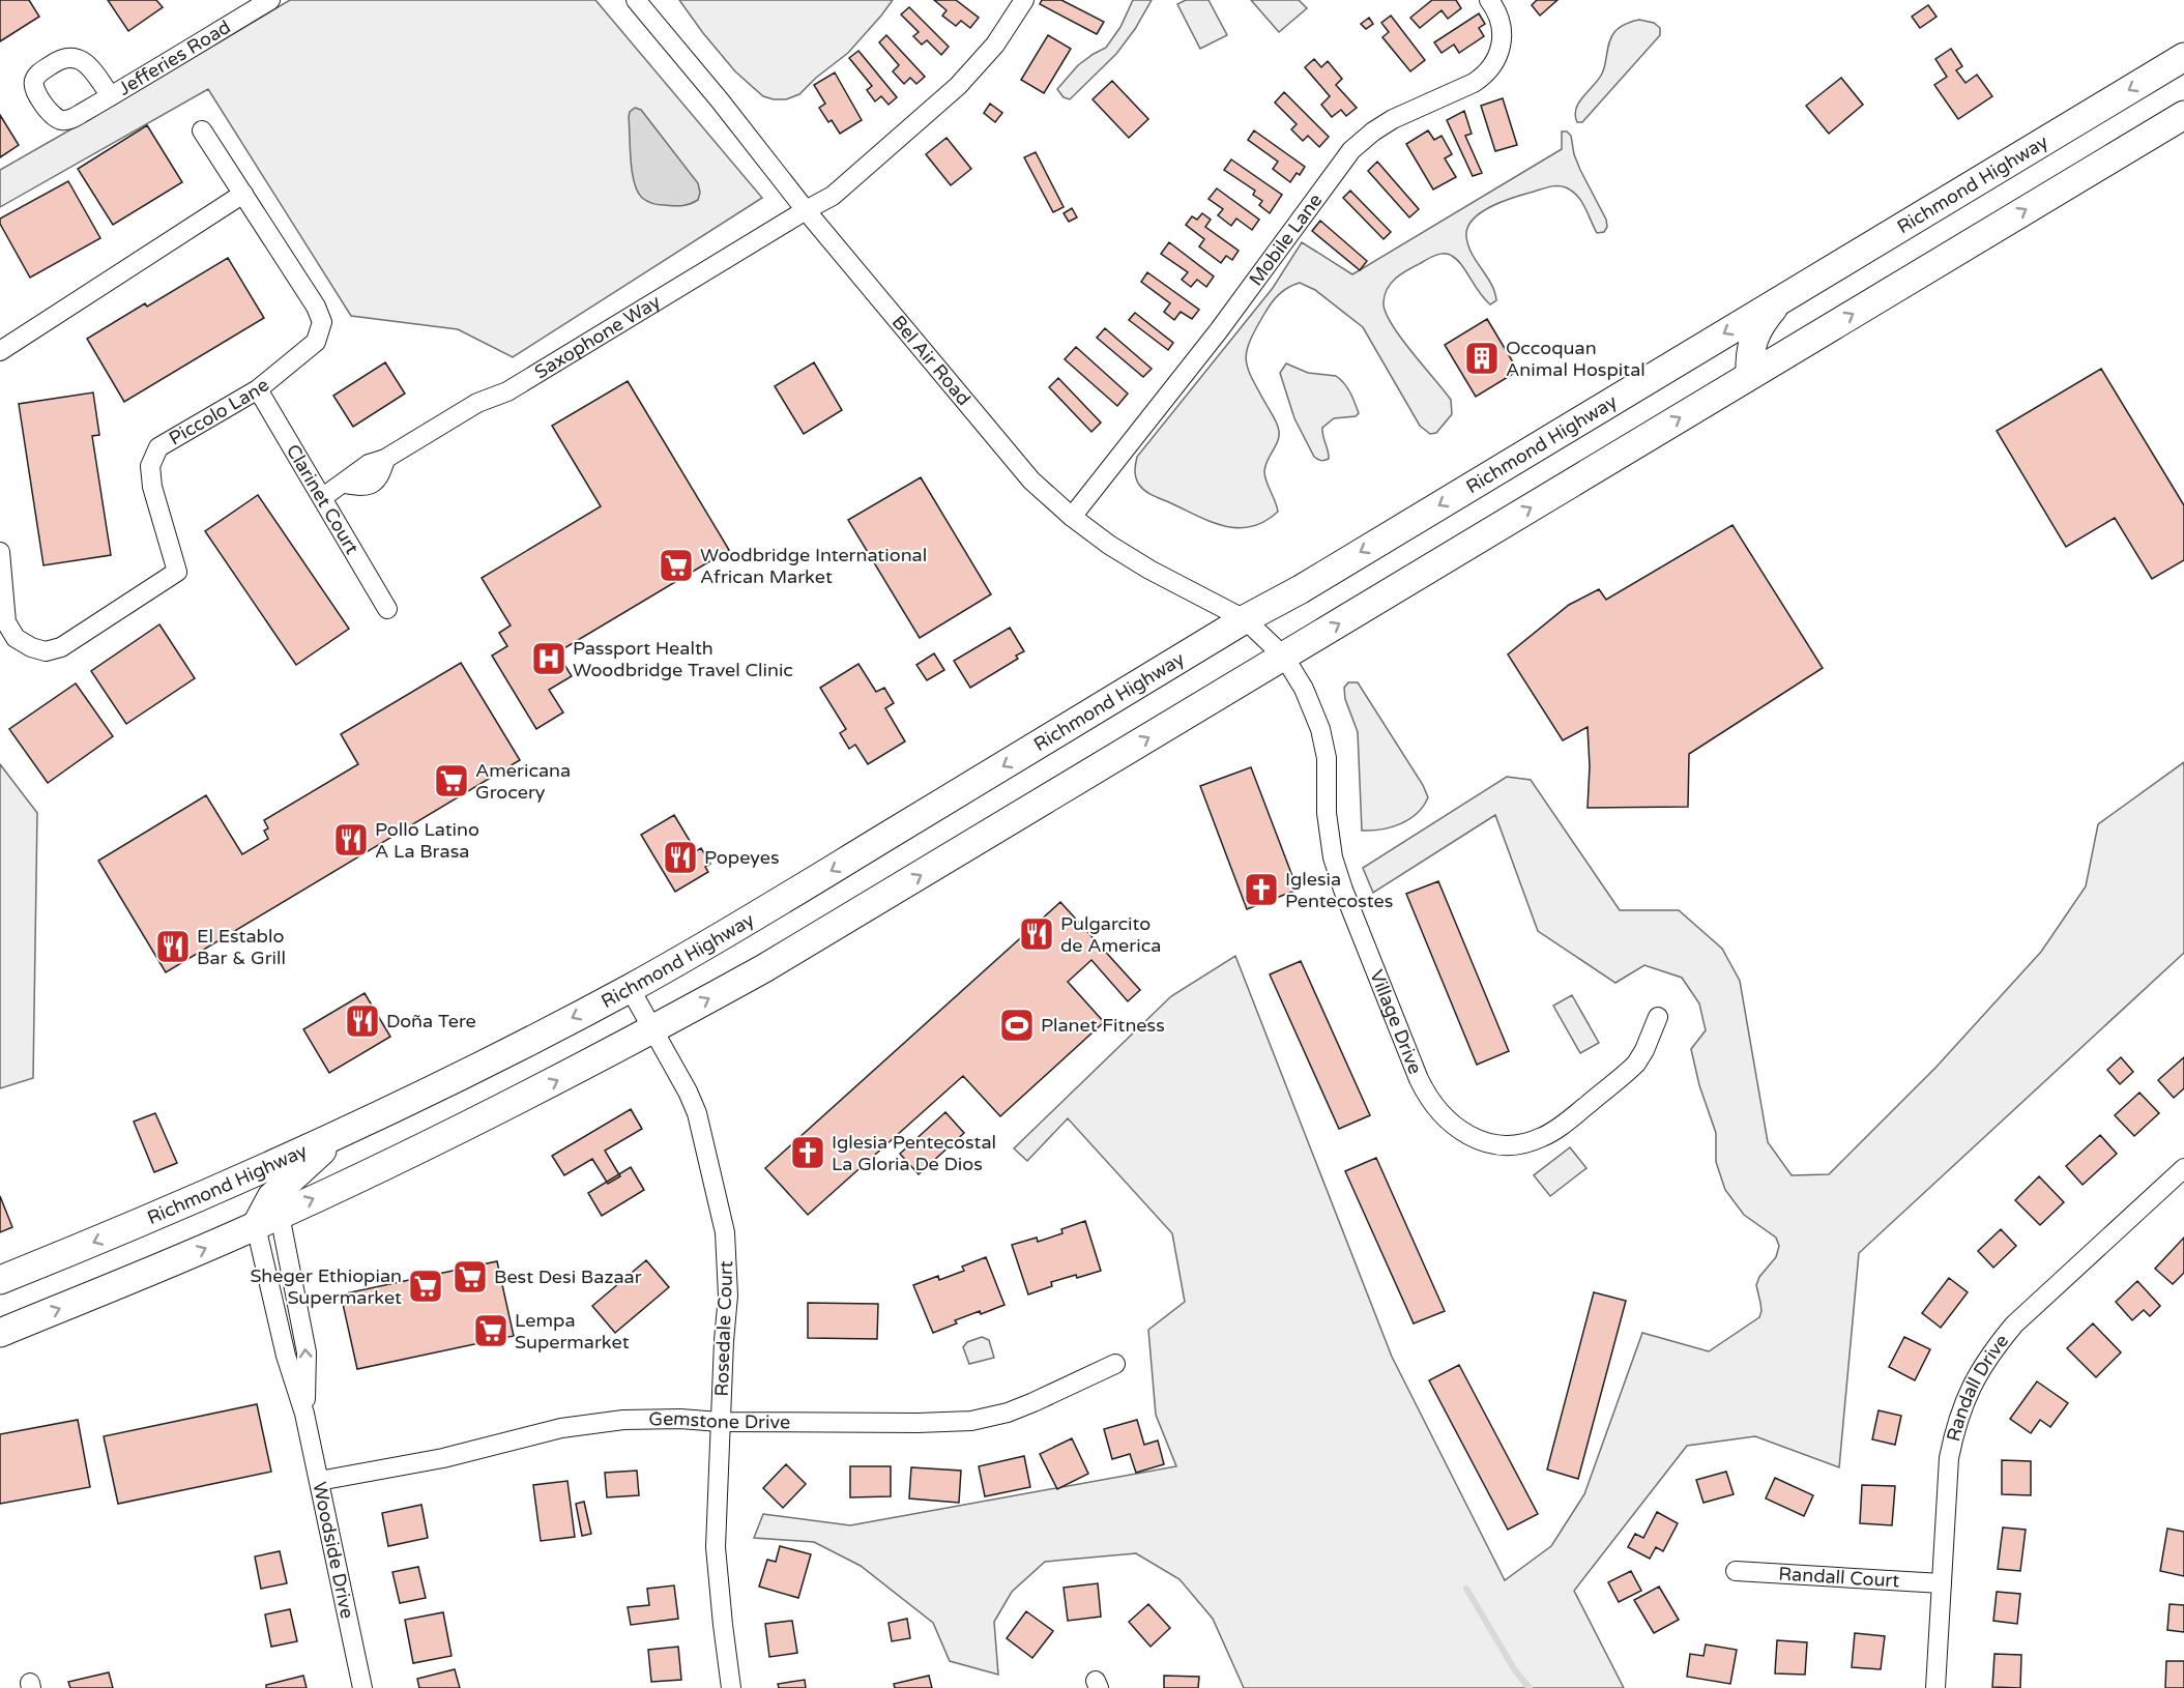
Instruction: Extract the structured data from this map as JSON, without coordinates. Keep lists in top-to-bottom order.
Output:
{
  "streets": {
    "main road": ["Richmond Highway"],
    "street": [
      "Jefferies Road",
      "Mobile Lane",
      "Saxophone Way",
      "Bel Air Road",
      "Piccolo Lane",
      "Clarinet Court",
      "Village Drive",
      "Rosedale Court",
      "Randall Drive",
      "Gemstone Drive",
      "Woodside Drive",
      "Randall Court"
    ]
  },
  "crossings": [
    ["Richmond Highway", "Bel Air Road"],
    ["Richmond Highway", "Rosedale Court"],
    ["Mobile Lane", "Bel Air Road"],
    ["Saxophone Way", "Bel Air Road"],
    ["Saxophone Way", "Clarinet Court"],
    ["Bel Air Road", "Village Drive"],
    ["Piccolo Lane", "Clarinet Court"],
    ["Rosedale Court", "Gemstone Drive"],
    ["Randall Drive", "Randall Court"],
    ["Gemstone Drive", "Woodside Drive"]
  ],
  "places": {
    "building": ["Occoquan Animal Hospital"],
    "supermarket": [
      "Woodbridge International African Market",
      "Americana Grocery",
      "Best Desi Bazaar",
      "Sheger Ethiopian Supermarket",
      "Lempa Supermarket"
    ],
    "hospital": ["Passport Health Woodbridge Travel Clinic"],
    "restaurant": [
      "Pollo Latino A La Brasa",
      "Popeyes",
      "Pulgarcito de America",
      "El Establo Bar & Grill",
      "Doña Tere"
    ],
    "church": ["Iglesia Pentecostes", "Iglesia Pentecostal La Gloria De Dios"],
    "sports": ["Planet Fitness"]
  }
}
